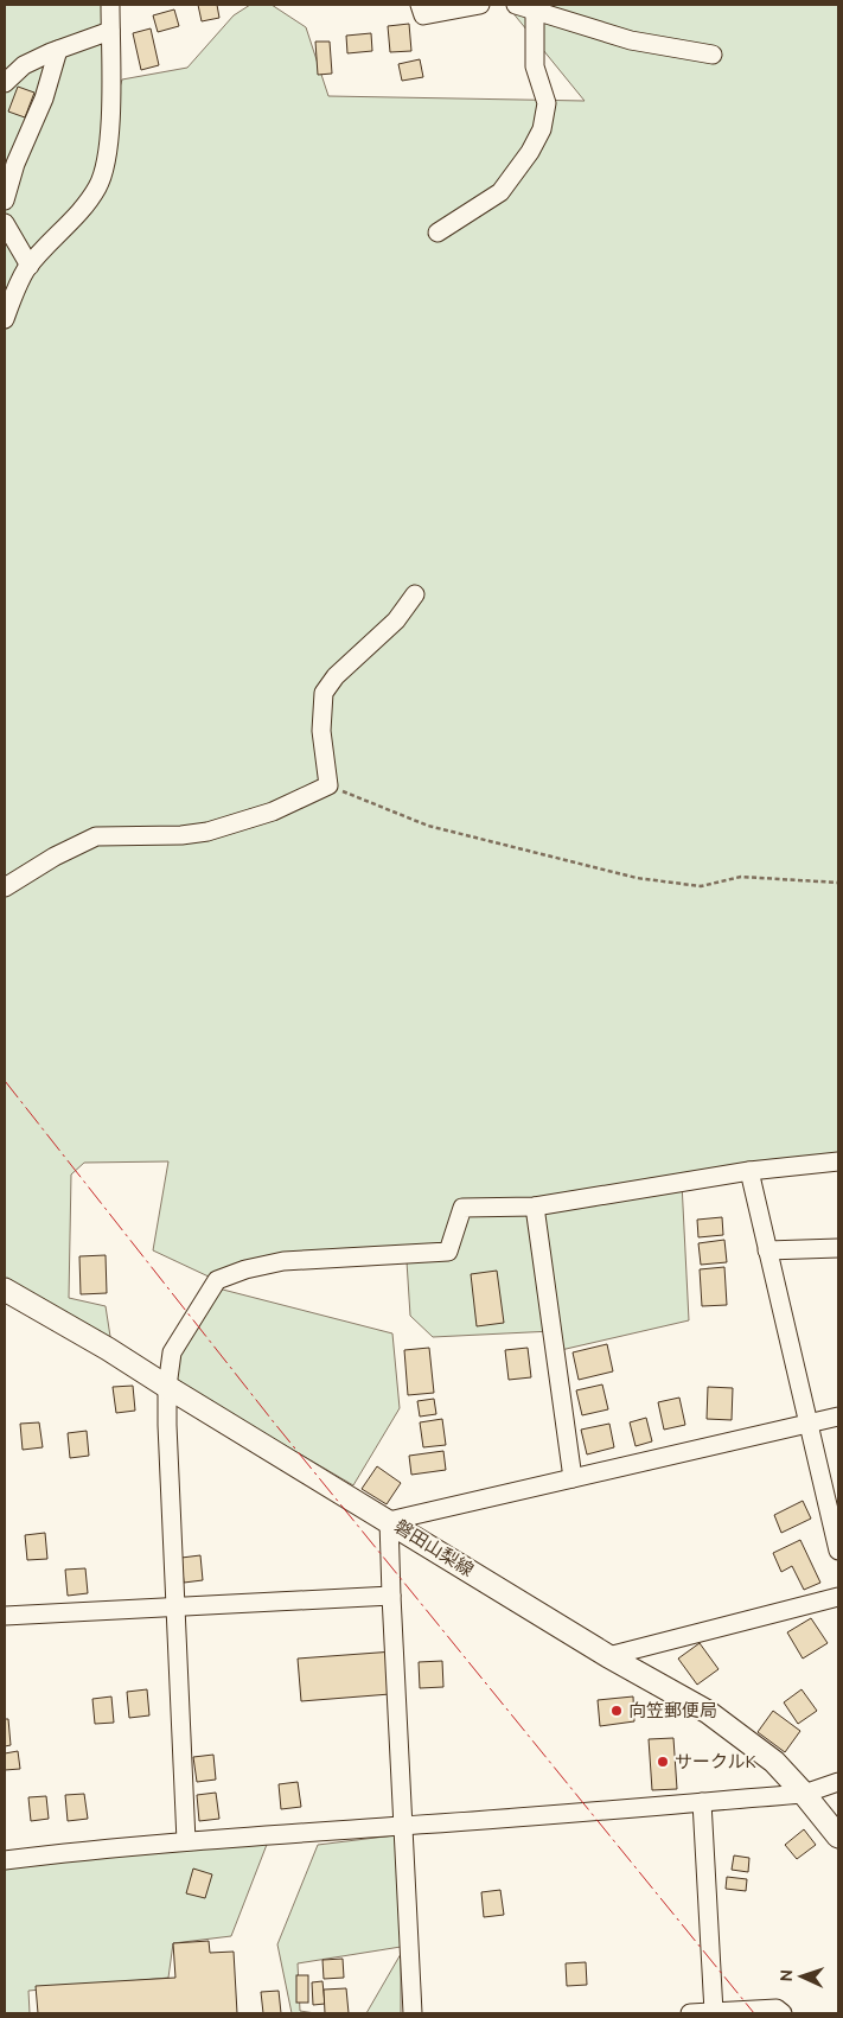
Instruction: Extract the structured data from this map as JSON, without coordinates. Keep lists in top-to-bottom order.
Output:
{
  "streets": {
    "main road": ["磐田山梨線"]
  },
  "places": ["向笠郵便局", "サークルK"],
  "north": "left"
}
